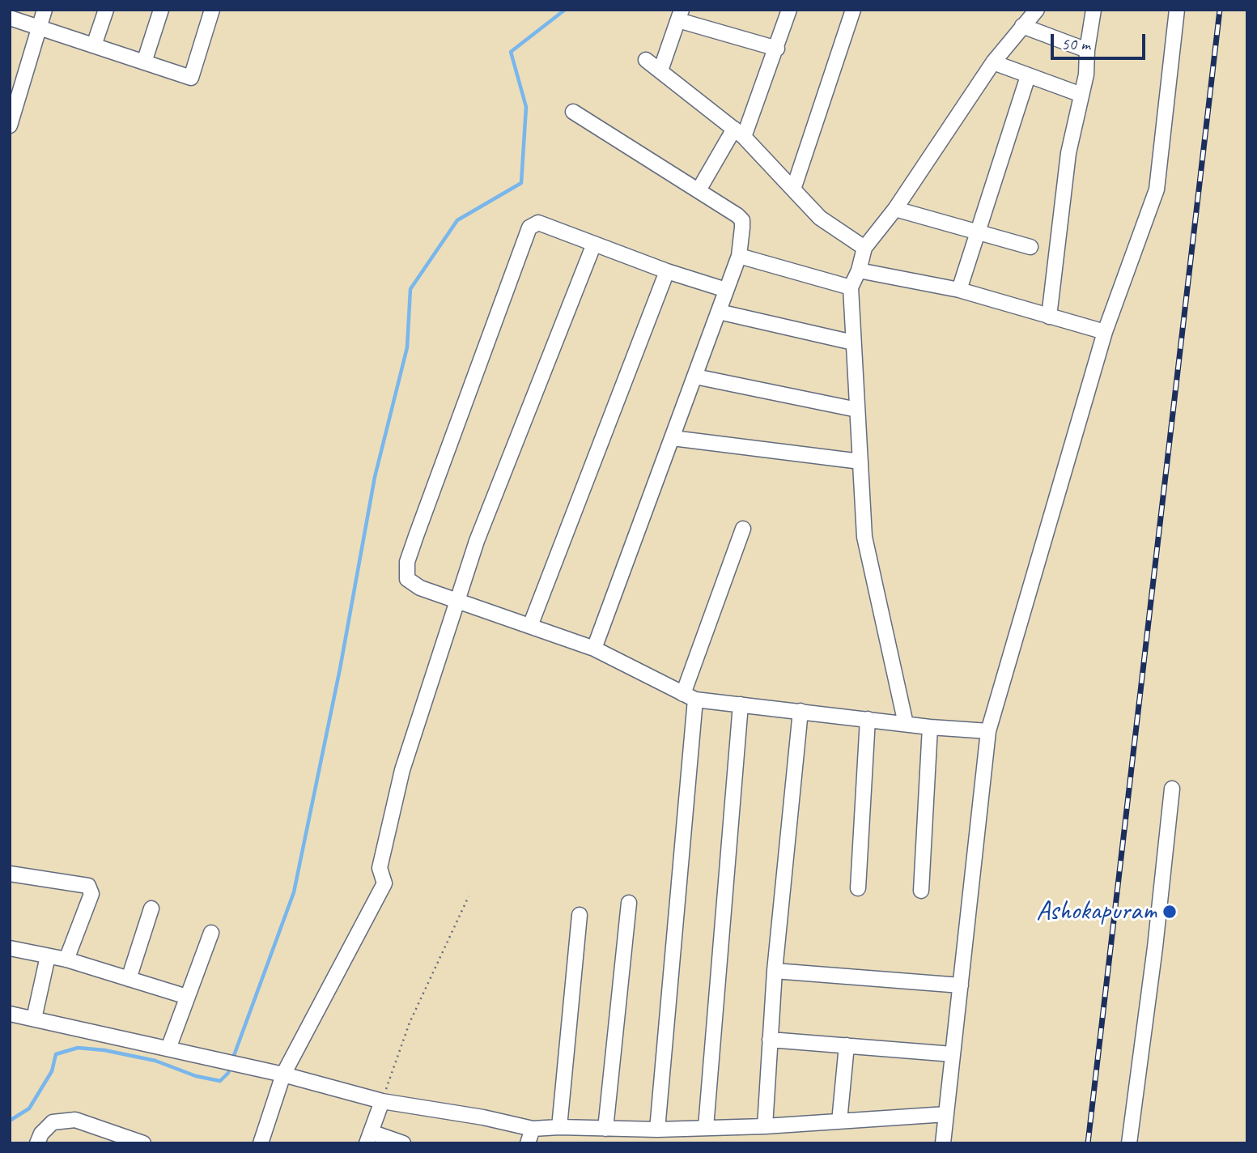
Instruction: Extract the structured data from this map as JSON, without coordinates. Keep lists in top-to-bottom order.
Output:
{
  "places": ["Ashokapuram"],
  "scale_bar": "50 m"
}
